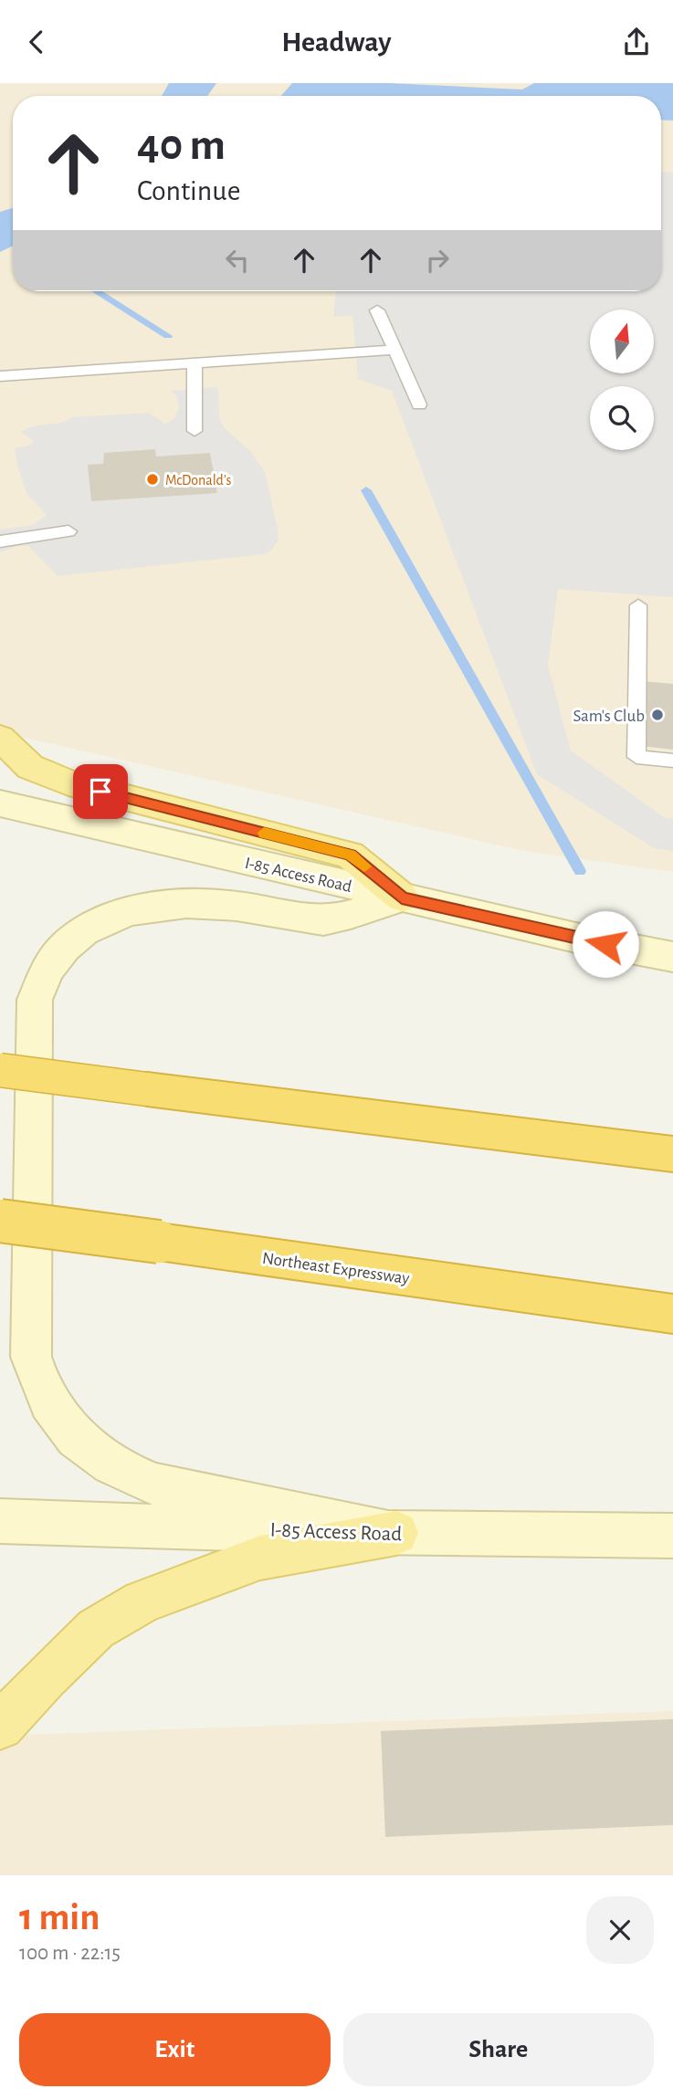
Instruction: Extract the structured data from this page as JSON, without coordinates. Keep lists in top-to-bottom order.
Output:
{
  "streets": {
    "highway": ["Northeast Expressway"],
    "main road": ["I-85 Access Road"]
  },
  "places": ["McDonald's", "Sam's Club"],
  "north": "top",
  "page": {
    "header": "Headway",
    "turn": ["40 m", "Continue"],
    "heading": ["1 min", "100 m · 22:15"],
    "buttons": ["Exit", "Share"]
  }
}
